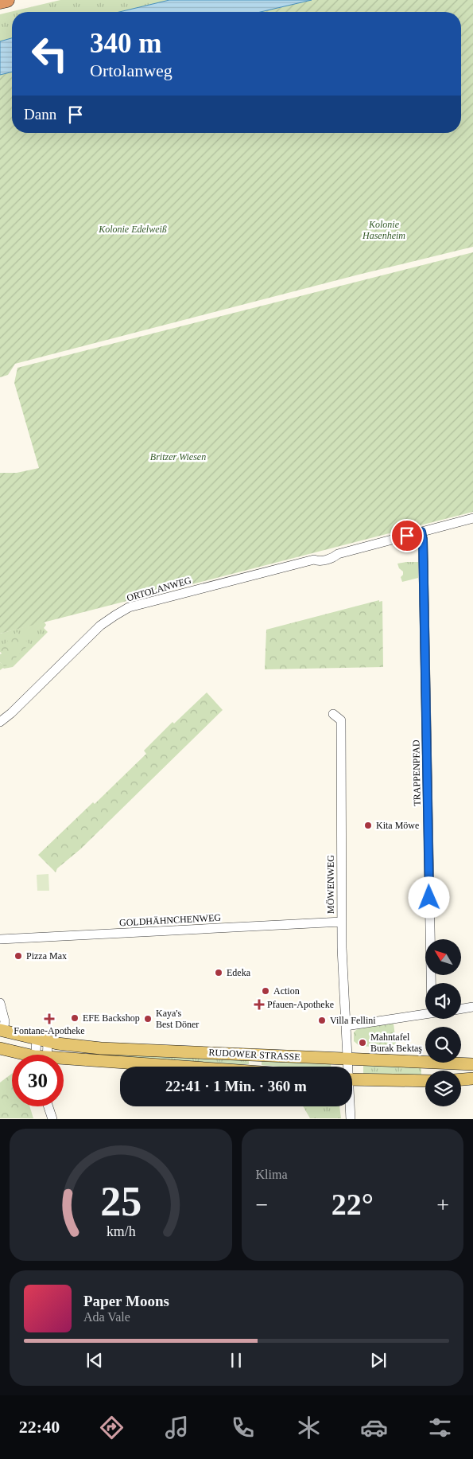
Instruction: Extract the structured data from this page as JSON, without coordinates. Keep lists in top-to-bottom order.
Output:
{
  "streets": {
    "main road": ["RUDOWER STRASSE"],
    "street": [
      "ORTOLANWEG",
      "TRAPPENPFAD",
      "MÖWENWEG",
      "GOLDHÄHNCHENWEG"
    ]
  },
  "crossings": [
    ["ORTOLANWEG", "TRAPPENPFAD"],
    ["MÖWENWEG", "GOLDHÄHNCHENWEG"],
    ["MÖWENWEG", "RUDOWER STRASSE"]
  ],
  "parks": ["Kolonie Hasenheim", "Kolonie Edelweiß", "Britzer Wiesen"],
  "places": {
    "other": [
      "Kita Möwe",
      "Pizza Max",
      "Edeka",
      "Action",
      "EFE Backshop",
      "Kaya's Best Döner",
      "Villa Fellini",
      "Mahntafel Burak Bektaş"
    ],
    "health": ["Pfauen-Apotheke", "Fontane-Apotheke"]
  },
  "north": "top left",
  "page": {
    "turn": ["340 m", "Ortolanweg"],
    "then": "Dann",
    "limit": "30",
    "trip": "22:41 · 1 Min. · 360 m",
    "tile": "Klima",
    "heat": ["−", "22°", "+"],
    "song": ["Paper Moons", "Ada Vale"],
    "tabs": "22:40",
    "gauge": ["25", "km/h"]
  }
}
